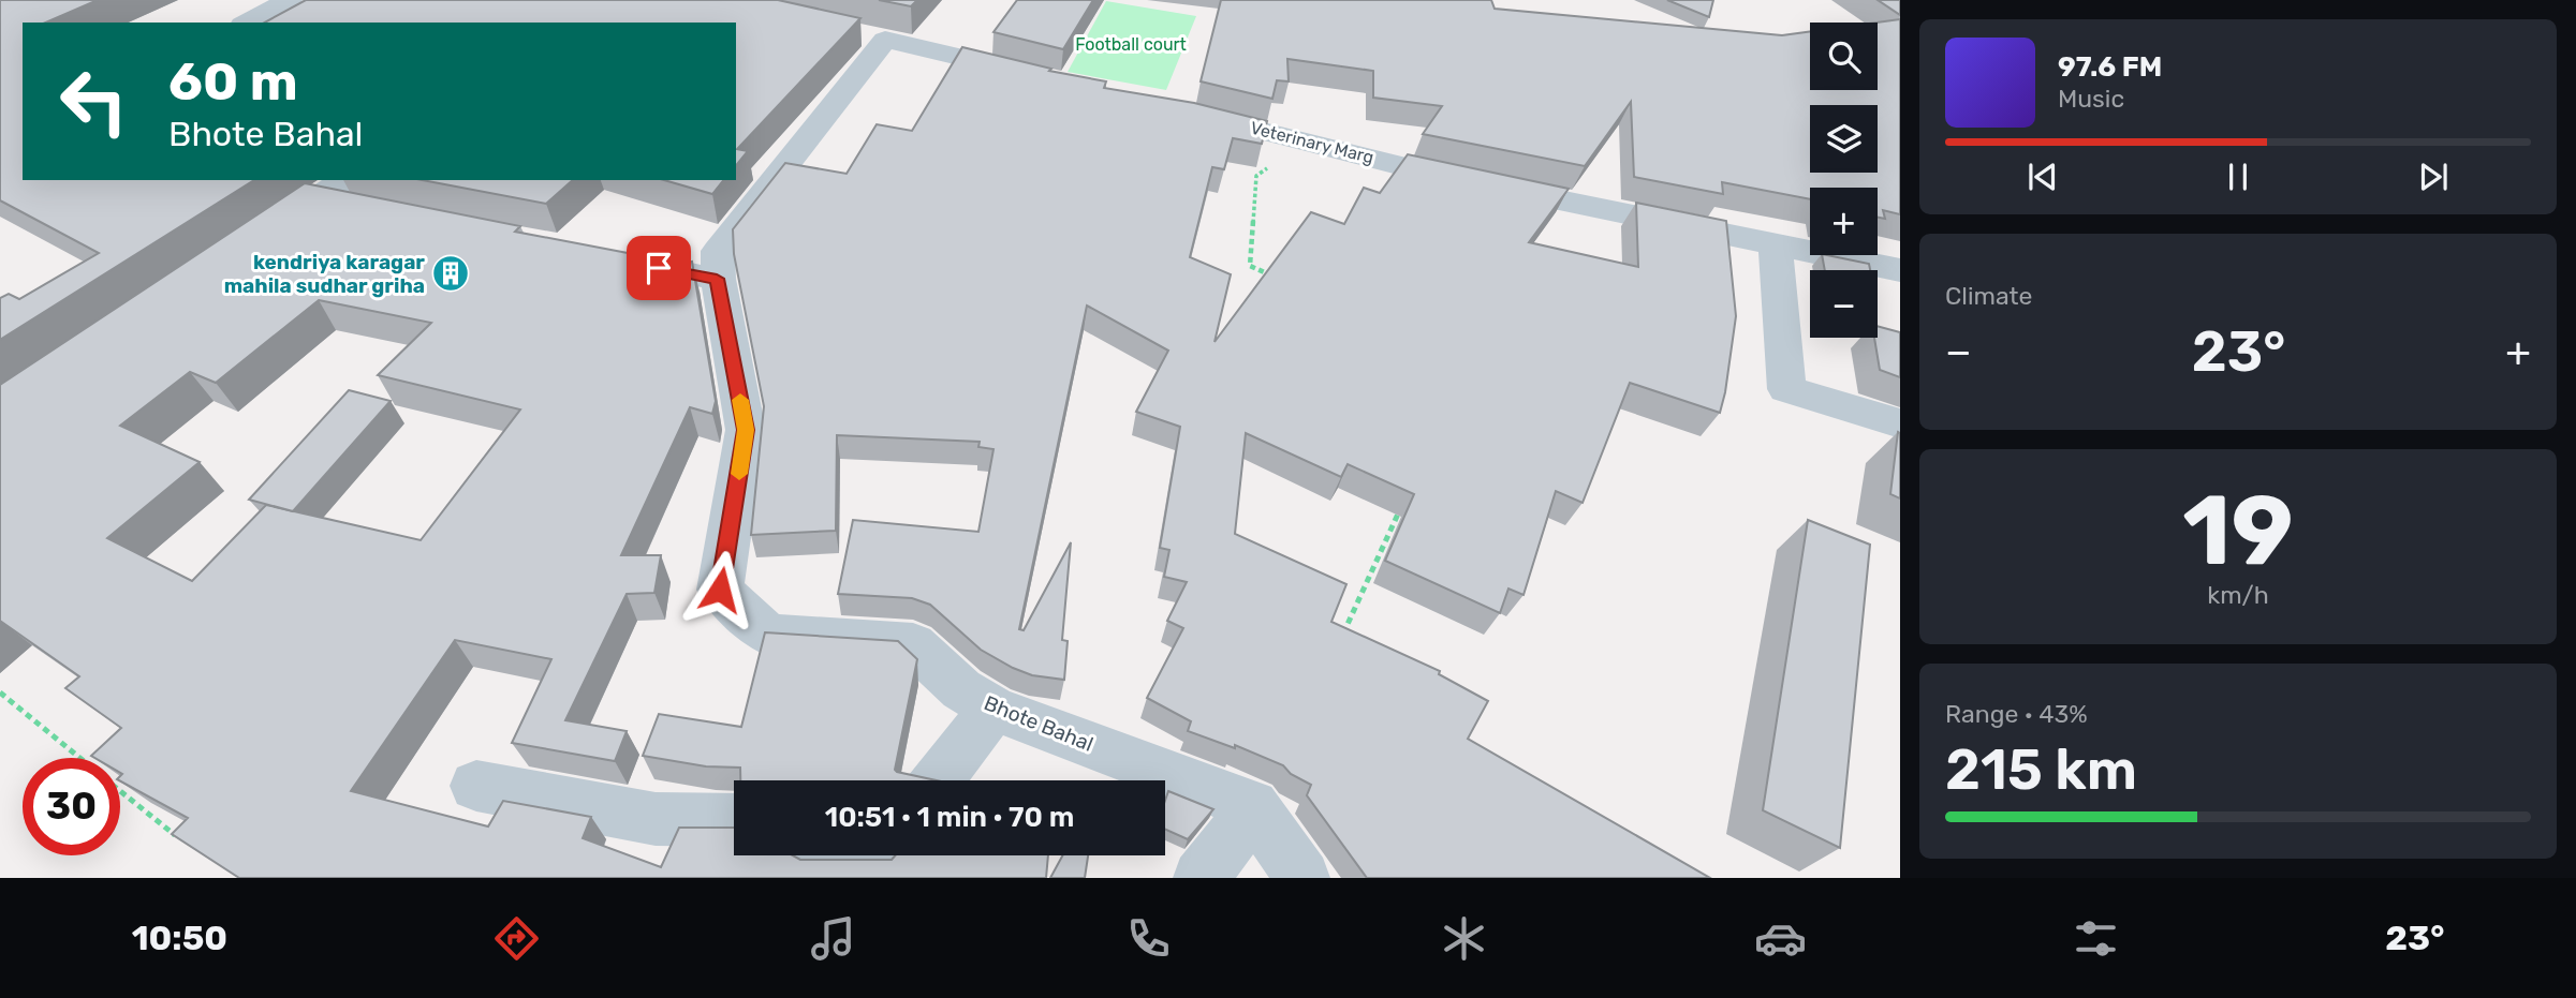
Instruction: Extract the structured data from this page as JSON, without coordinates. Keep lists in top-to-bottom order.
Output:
{
  "streets": {
    "street": ["Veterinary Marg", "Bhote Bahal"]
  },
  "parks": ["Football court"],
  "places": {
    "building": ["kendriya karagar mahila sudhar griha"]
  },
  "page": {
    "map_buttons": ["+", "−"],
    "turn": ["60 m", "Bhote Bahal"],
    "song": ["97.6 FM", "Music"],
    "tile": [
      "Climate",
      ["19", "km/h"],
      ["Range · 43%", "215 km"]
    ],
    "heat": ["−", "23°", "+"],
    "limit": "30",
    "trip": "10:51 · 1 min · 70 m",
    "tabs": ["10:50", "23°"]
  }
}
